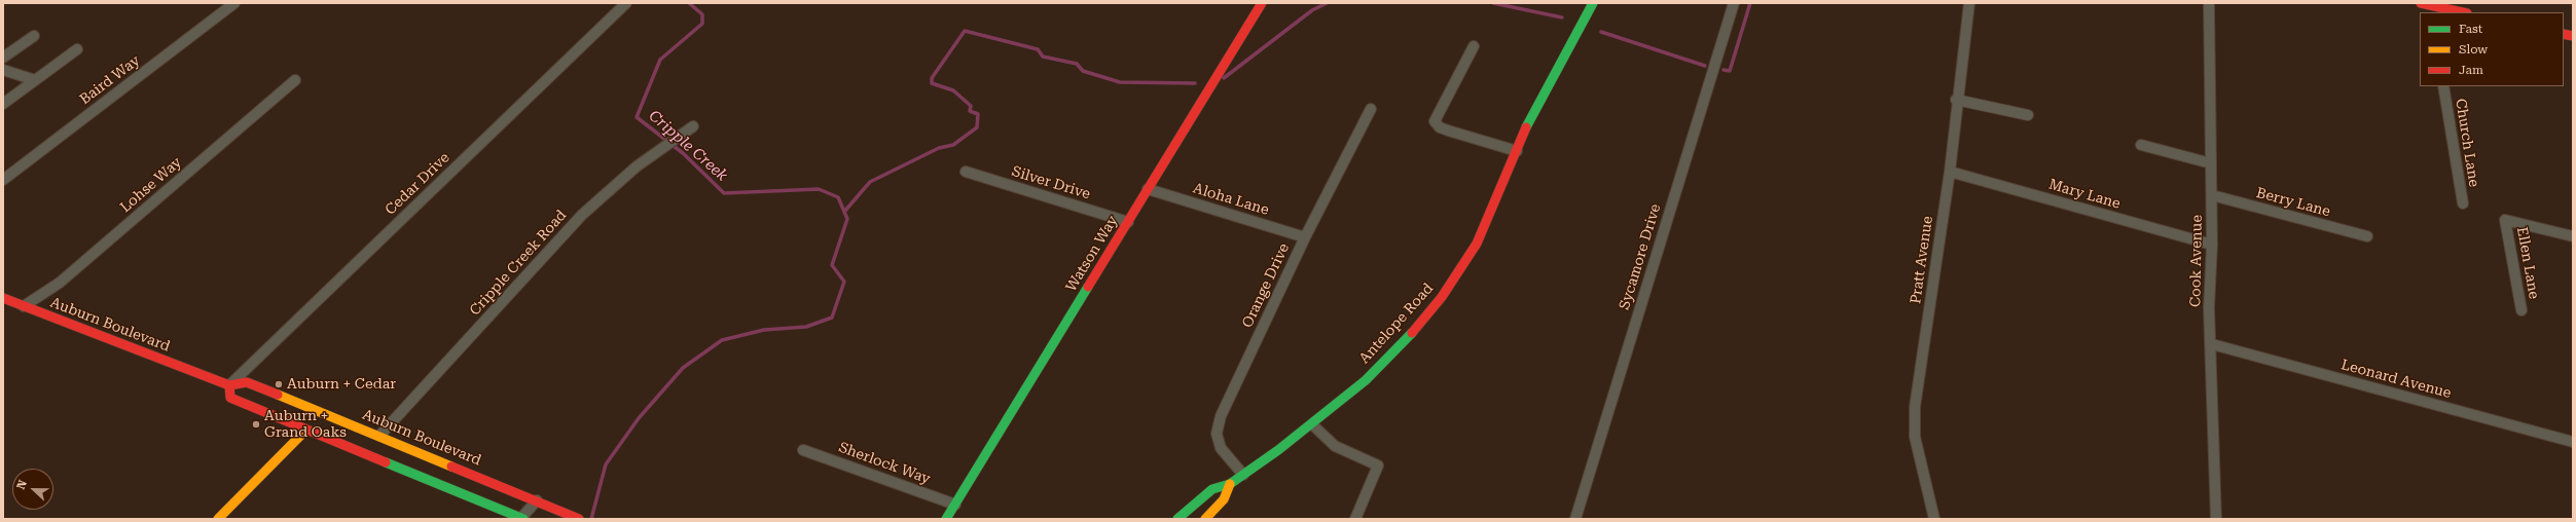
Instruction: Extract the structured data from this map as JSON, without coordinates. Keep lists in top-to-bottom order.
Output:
{
  "streets": {
    "main road": ["Watson Way", "Antelope Road", "Auburn Boulevard"],
    "street": [
      "Baird Way",
      "Church Lane",
      "Silver Drive",
      "Cedar Drive",
      "Lohse Way",
      "Mary Lane",
      "Aloha Lane",
      "Berry Lane",
      "Sycamore Drive",
      "Pratt Avenue",
      "Cook Avenue",
      "Cripple Creek Road",
      "Ellen Lane",
      "Orange Drive",
      "Leonard Avenue",
      "Sherlock Way"
    ]
  },
  "crossings": [
    ["Silver Drive", "Watson Way"],
    ["Cedar Drive", "Auburn Boulevard"],
    ["Lohse Way", "Auburn Boulevard"],
    ["Mary Lane", "Pratt Avenue"],
    ["Mary Lane", "Cook Avenue"],
    ["Aloha Lane", "Watson Way"],
    ["Aloha Lane", "Orange Drive"],
    ["Berry Lane", "Cook Avenue"],
    ["Watson Way", "Sherlock Way"],
    ["Cook Avenue", "Leonard Avenue"],
    ["Cripple Creek Road", "Auburn Boulevard"],
    ["Orange Drive", "Antelope Road"]
  ],
  "water": ["Cripple Creek"],
  "places": ["Auburn + Cedar", "Auburn + Grand Oaks"],
  "legend": ["Fast", "Slow", "Jam"],
  "north": "left"
}
